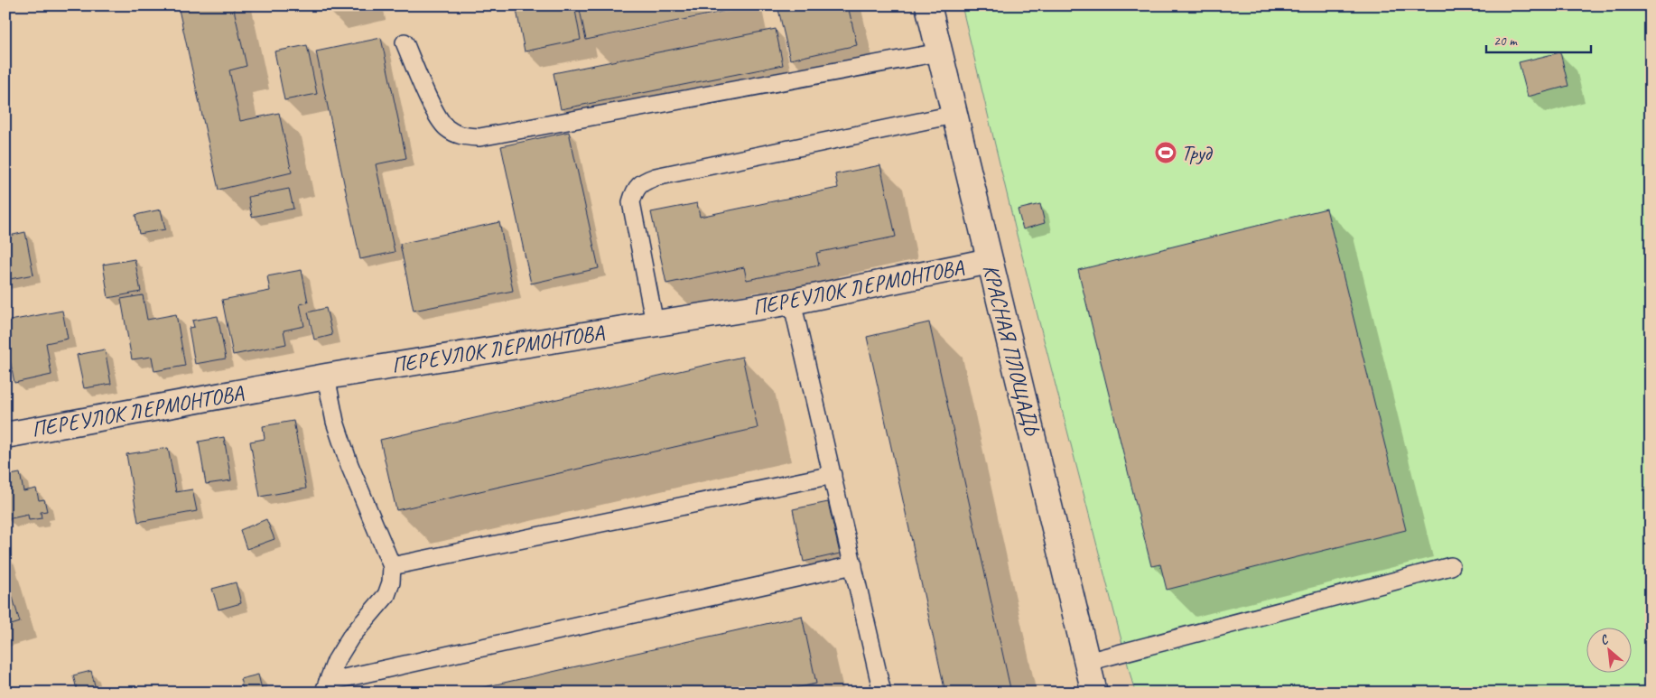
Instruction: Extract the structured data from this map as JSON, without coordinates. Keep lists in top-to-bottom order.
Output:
{
  "streets": {
    "street": ["ПЕРЕУЛОК ЛЕРМОНТОВА", "КРАСНАЯ ПЛОЩАДЬ"]
  },
  "crossings": [
    ["ПЕРЕУЛОК ЛЕРМОНТОВА", "КРАСНАЯ ПЛОЩАДЬ"]
  ],
  "places": {
    "sports": ["Труд"]
  },
  "scale_bar": "20 m",
  "north": "top left"
}
